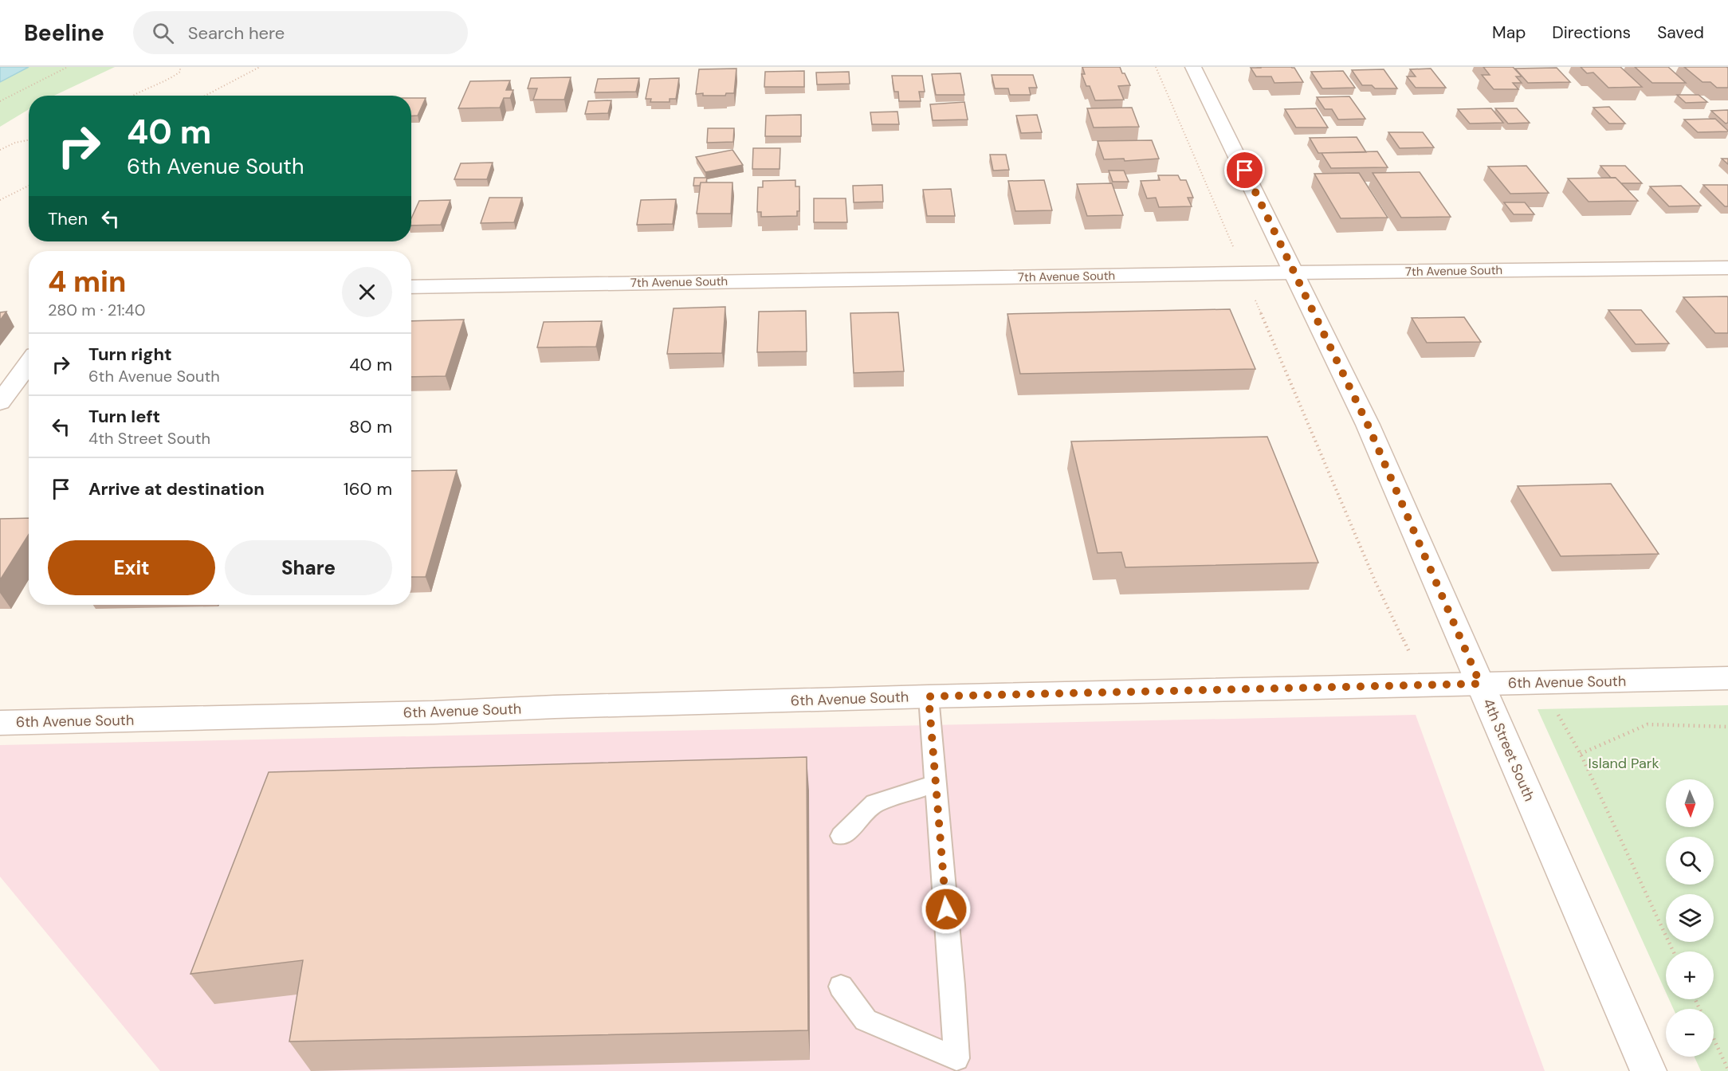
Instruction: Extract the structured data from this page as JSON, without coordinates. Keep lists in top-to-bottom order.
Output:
{
  "streets": {
    "street": ["7th Avenue South", "6th Avenue South", "4th Street South"]
  },
  "crossings": [
    ["7th Avenue South", "4th Street South"],
    ["6th Avenue South", "4th Street South"]
  ],
  "parks": ["Island Park"],
  "north": "bottom",
  "page": {
    "header": "Beeline",
    "search": "Search here",
    "nav": ["Map", "Directions", "Saved"],
    "turn": ["40 m", "6th Avenue South"],
    "then": "Then",
    "heading": ["4 min", "280 m · 21:40"],
    "list": [
      {
        "name": "Turn right",
        "note": "6th Avenue South",
        "value": "40 m"
      },
      {
        "name": "Turn left",
        "note": "4th Street South",
        "value": "80 m"
      },
      {
        "name": "Arrive at destination",
        "value": "160 m"
      }
    ],
    "buttons": ["Exit", "Share"],
    "map_buttons": ["+", "−"]
  }
}
